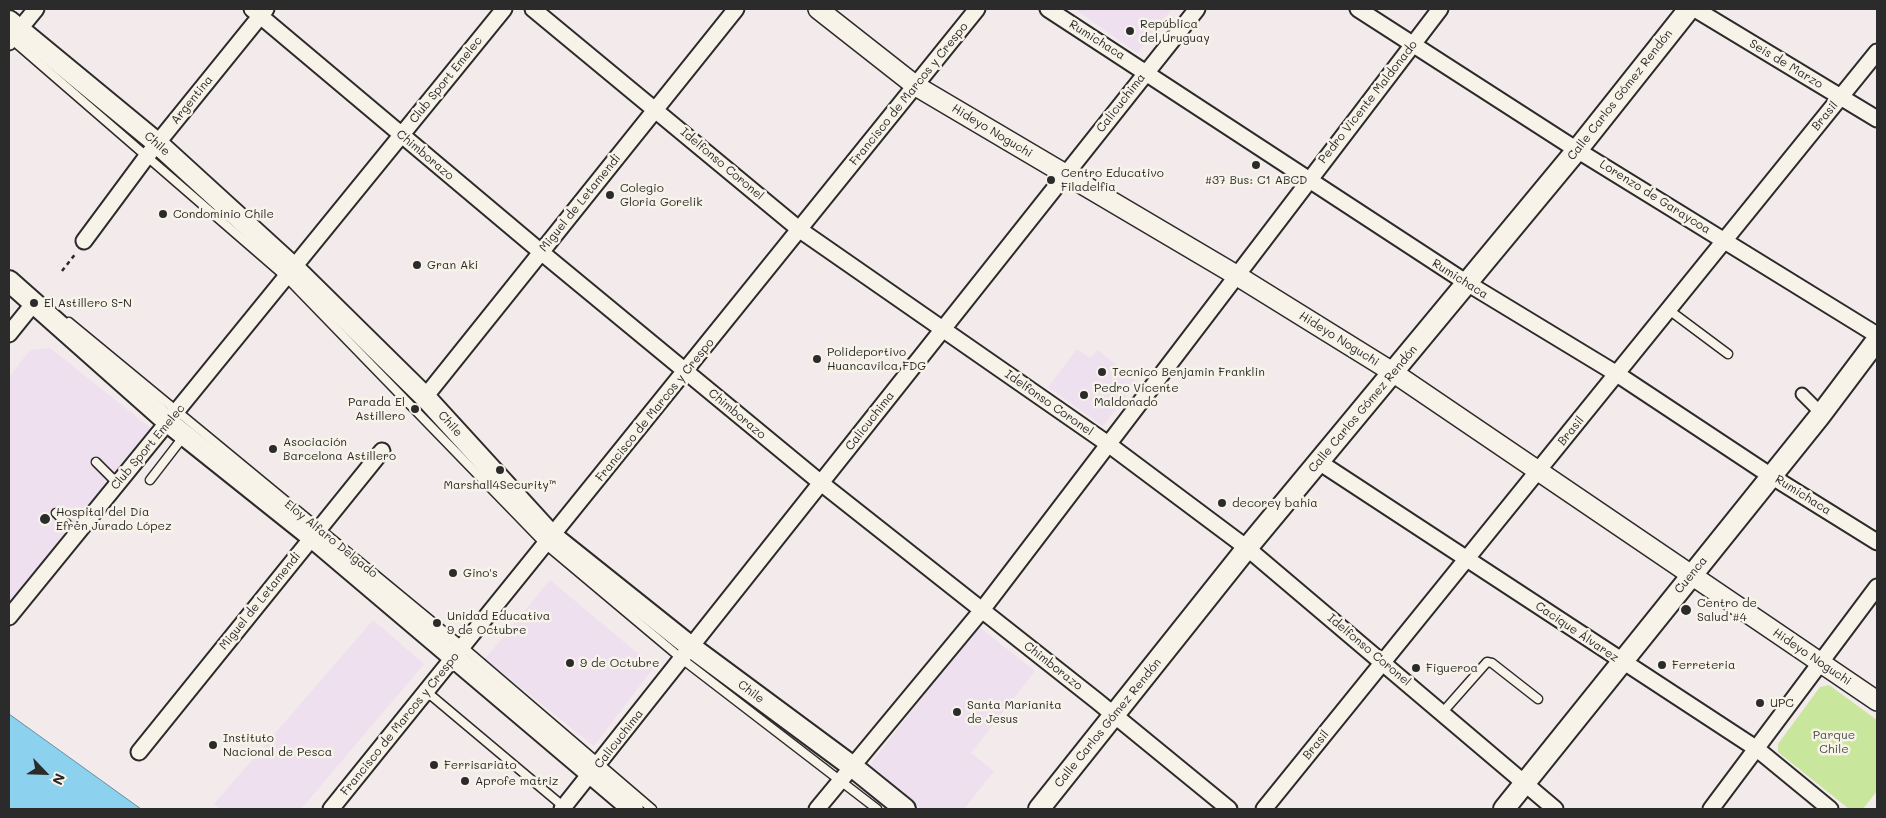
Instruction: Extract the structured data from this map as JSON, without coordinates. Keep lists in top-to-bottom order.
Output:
{
  "streets": {
    "main road": [
      "Calle Carlos Gómez Rendón",
      "Chile",
      "Eloy Alfaro Delgado",
      "Cuenca"
    ],
    "street": [
      "Rumichaca",
      "Seis de Marzo",
      "Club Sport Emelec",
      "Francisco de Marcos y Crespo",
      "Argentina",
      "Pedro Vicente Maldonado",
      "Calicuchima",
      "Brasil",
      "Hideyo Noguchi",
      "Chimborazo",
      "Idelfonso Coronel",
      "Lorenzo de Garaycoa",
      "Miguel de Letamendi",
      "Cacique Álvarez"
    ]
  },
  "crossings": [
    ["Rumichaca", "Calle Carlos Gómez Rendón"],
    ["Rumichaca", "Pedro Vicente Maldonado"],
    ["Rumichaca", "Calicuchima"],
    ["Rumichaca", "Brasil"],
    ["Rumichaca", "Cuenca"],
    ["Seis de Marzo", "Brasil"],
    ["Club Sport Emelec", "Chile"],
    ["Club Sport Emelec", "Chimborazo"],
    ["Club Sport Emelec", "Eloy Alfaro Delgado"],
    ["Francisco de Marcos y Crespo", "Hideyo Noguchi"],
    ["Francisco de Marcos y Crespo", "Chile"],
    ["Francisco de Marcos y Crespo", "Chimborazo"],
    ["Francisco de Marcos y Crespo", "Idelfonso Coronel"],
    ["Francisco de Marcos y Crespo", "Eloy Alfaro Delgado"],
    ["Calle Carlos Gómez Rendón", "Hideyo Noguchi"],
    ["Calle Carlos Gómez Rendón", "Chimborazo"],
    ["Calle Carlos Gómez Rendón", "Idelfonso Coronel"],
    ["Calle Carlos Gómez Rendón", "Lorenzo de Garaycoa"],
    ["Calle Carlos Gómez Rendón", "Cacique Álvarez"],
    ["Argentina", "Chile"],
    ["Argentina", "Chimborazo"],
    ["Pedro Vicente Maldonado", "Hideyo Noguchi"],
    ["Pedro Vicente Maldonado", "Chile"],
    ["Pedro Vicente Maldonado", "Chimborazo"],
    ["Pedro Vicente Maldonado", "Idelfonso Coronel"],
    ["Pedro Vicente Maldonado", "Lorenzo de Garaycoa"],
    ["Calicuchima", "Hideyo Noguchi"],
    ["Calicuchima", "Chile"],
    ["Calicuchima", "Chimborazo"],
    ["Calicuchima", "Idelfonso Coronel"],
    ["Calicuchima", "Eloy Alfaro Delgado"],
    ["Brasil", "Hideyo Noguchi"],
    ["Brasil", "Idelfonso Coronel"],
    ["Brasil", "Lorenzo de Garaycoa"],
    ["Brasil", "Cacique Álvarez"],
    ["Hideyo Noguchi", "Cuenca"],
    ["Chile", "Miguel de Letamendi"],
    ["Chimborazo", "Miguel de Letamendi"],
    ["Idelfonso Coronel", "Miguel de Letamendi"],
    ["Idelfonso Coronel", "Cuenca"],
    ["Miguel de Letamendi", "Eloy Alfaro Delgado"],
    ["Cuenca", "Cacique Álvarez"]
  ],
  "parks": ["Parque Chile"],
  "places": [
    "República del Uruguay",
    "#37 Bus: C1 ABCD",
    "Centro Educativo Filadelfia",
    "Colegio Gloria Gorelik",
    "Condominio Chile",
    "Gran Aki",
    "El Astillero S-N",
    "Polideportivo Huancavilca FDG",
    "Tecnico Benjamin Franklin",
    "Pedro Vicente Maldonado",
    "Parada El Astillero",
    "Asociación Barcelona Astillero",
    "Marshall4Security™",
    "decorey bahia",
    "Hospital del Día Efrén Jurado López",
    "Gino's",
    "Centro de Salud #4",
    "Unidad Educativa 9 de Octubre",
    "9 de Octubre",
    "Ferreteria",
    "Figueroa",
    "UPC",
    "Santa Marianita de Jesus",
    "Instituto Nacional de Pesca",
    "Ferrisariato",
    "Aprofe matriz"
  ],
  "north": "bottom right"
}
